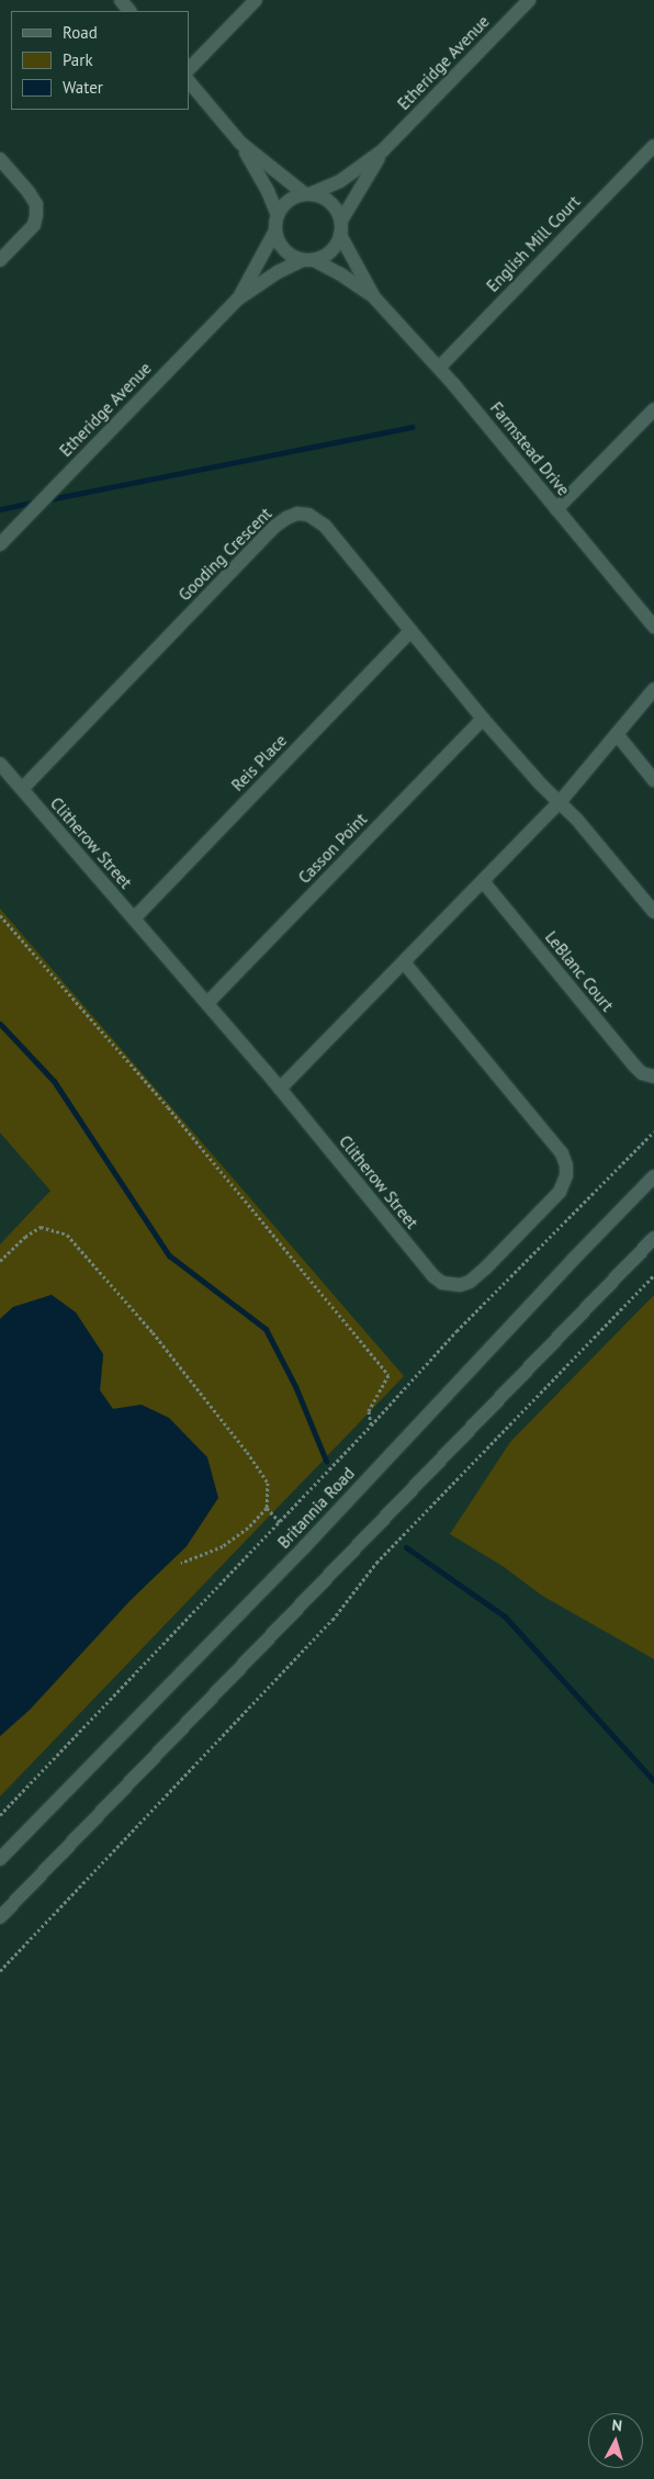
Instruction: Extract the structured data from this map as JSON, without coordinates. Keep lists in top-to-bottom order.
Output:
{
  "streets": {
    "street": [
      "Etheridge Avenue",
      "English Mill Court",
      "Farmstead Drive",
      "Gooding Crescent",
      "Reis Place",
      "Clitherow Street",
      "Casson Point",
      "LeBlanc Court",
      "Britannia Road"
    ]
  },
  "crossings": [
    ["Etheridge Avenue", "Farmstead Drive"],
    ["English Mill Court", "Farmstead Drive"],
    ["Gooding Crescent", "Reis Place"],
    ["Gooding Crescent", "Clitherow Street"],
    ["Gooding Crescent", "Casson Point"],
    ["Reis Place", "Clitherow Street"],
    ["Clitherow Street", "Casson Point"]
  ],
  "legend": ["Road", "Park", "Water"],
  "north": "top"
}
